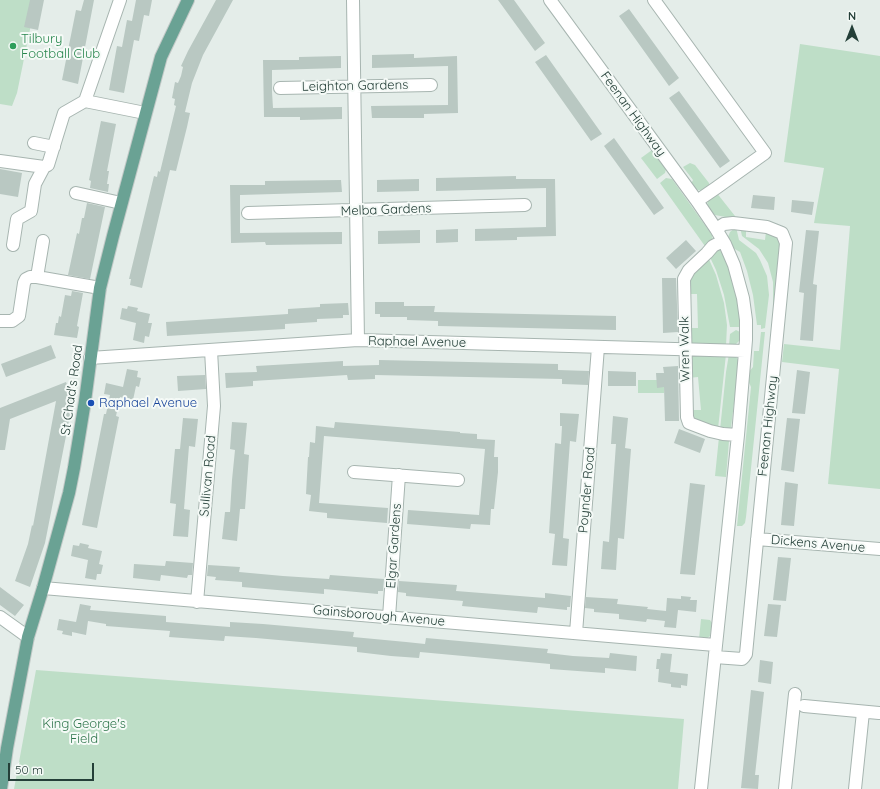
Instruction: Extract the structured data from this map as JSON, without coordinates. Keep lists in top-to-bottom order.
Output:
{
  "streets": {
    "main road": ["St Chad's Road"],
    "street": [
      "Leighton Gardens",
      "Feenan Highway",
      "Melba Gardens",
      "Raphael Avenue",
      "Wren Walk",
      "Sullivan Road",
      "Poynder Road",
      "Dickens Avenue",
      "Elgar Gardens",
      "Gainsborough Avenue"
    ]
  },
  "crossings": [
    ["Feenan Highway", "Raphael Avenue"],
    ["Feenan Highway", "Wren Walk"],
    ["Feenan Highway", "Dickens Avenue"],
    ["Feenan Highway", "Gainsborough Avenue"],
    ["Raphael Avenue", "Wren Walk"],
    ["Raphael Avenue", "St Chad's Road"],
    ["Raphael Avenue", "Sullivan Road"],
    ["Raphael Avenue", "Poynder Road"],
    ["St Chad's Road", "Gainsborough Avenue"],
    ["Sullivan Road", "Gainsborough Avenue"],
    ["Poynder Road", "Gainsborough Avenue"],
    ["Elgar Gardens", "Gainsborough Avenue"]
  ],
  "parks": ["King George's Field"],
  "places": ["Tilbury Football Club", "Raphael Avenue"],
  "scale_bar": "50 m",
  "north": "top"
}
